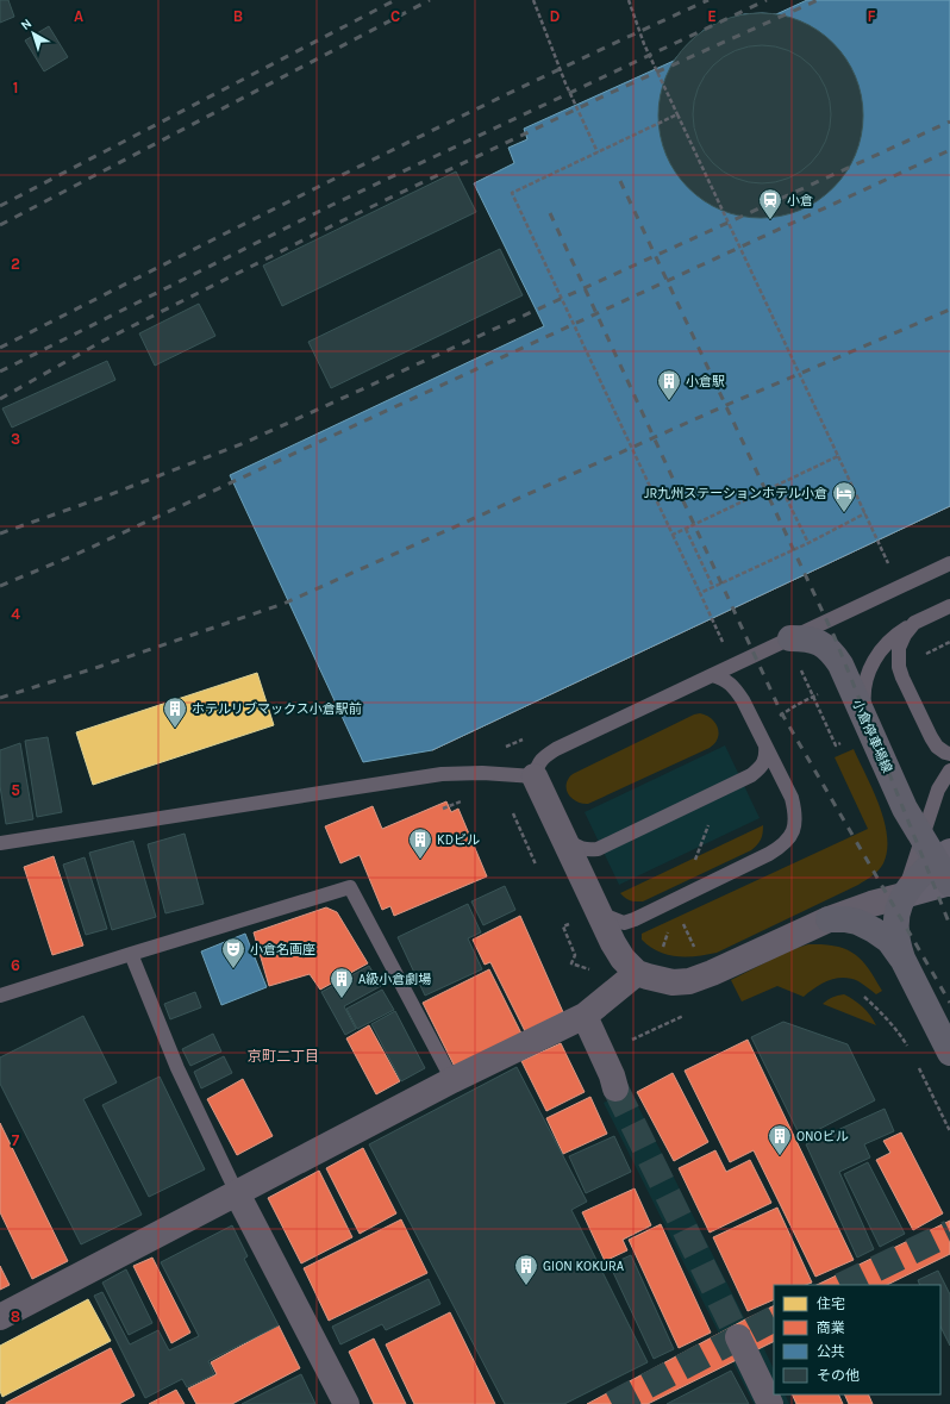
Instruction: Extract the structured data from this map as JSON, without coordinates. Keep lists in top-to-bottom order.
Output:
{
  "streets": {
    "main road": ["小倉停車場線"]
  },
  "districts": ["京町二丁目"],
  "places": {
    "station": ["小倉"],
    "building": [
      "小倉駅",
      "ホテルリブマックス小倉駅前",
      "KDビル",
      "A級小倉劇場",
      "ONOビル",
      "GION KOKURA"
    ],
    "hotel": ["JR九州ステーションホテル小倉"],
    "theatre": ["小倉名画座"]
  },
  "legend": [
    "住宅",
    "商業",
    "公共",
    "その他"
  ],
  "north": "top left",
  "grid": {
    "columns": [
      "A",
      "B",
      "C",
      "D",
      "E",
      "F"
    ],
    "rows": [
      "1",
      "2",
      "3",
      "4",
      "5",
      "6",
      "7",
      "8"
    ]
  }
}
